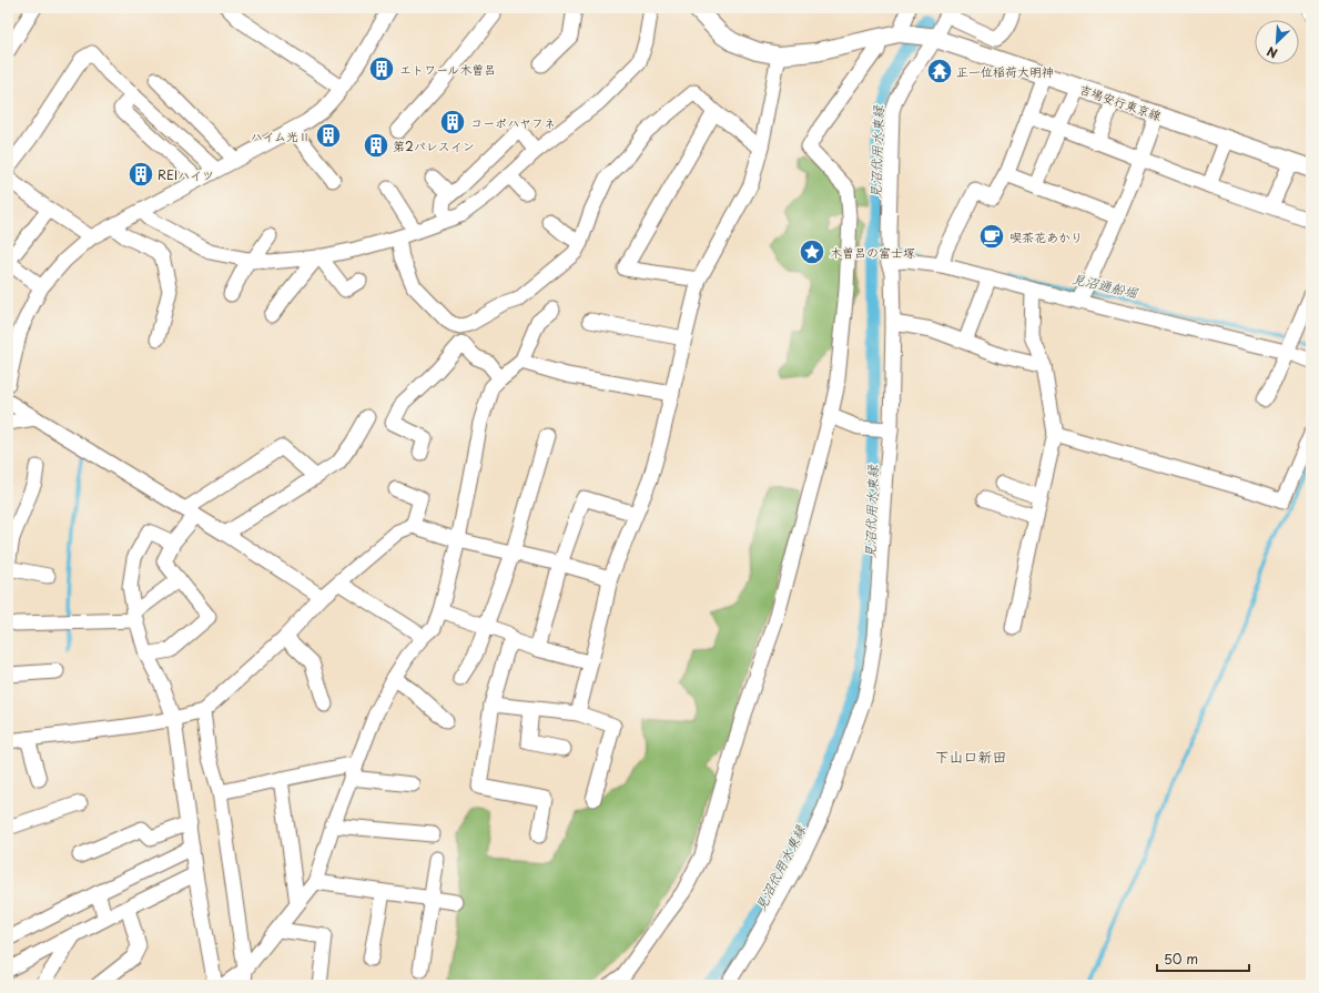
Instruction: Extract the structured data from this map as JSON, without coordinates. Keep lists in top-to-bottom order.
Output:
{
  "streets": {
    "main road": ["吉場安行東京線"]
  },
  "districts": ["下山口新田"],
  "water": ["見沼代用水東縁", "見沼通船堀"],
  "places": {
    "building": [
      "エトワール木曽呂",
      "コーポハヤフネ",
      "ハイム光Ⅱ",
      "第2パレスイン",
      "REIハイツ"
    ],
    "temple": ["正一位稲荷大明神"],
    "cafe": ["喫茶花あかり"],
    "place": ["木曽呂の富士塚"]
  },
  "scale_bar": "50 m",
  "north": "bottom left"
}
